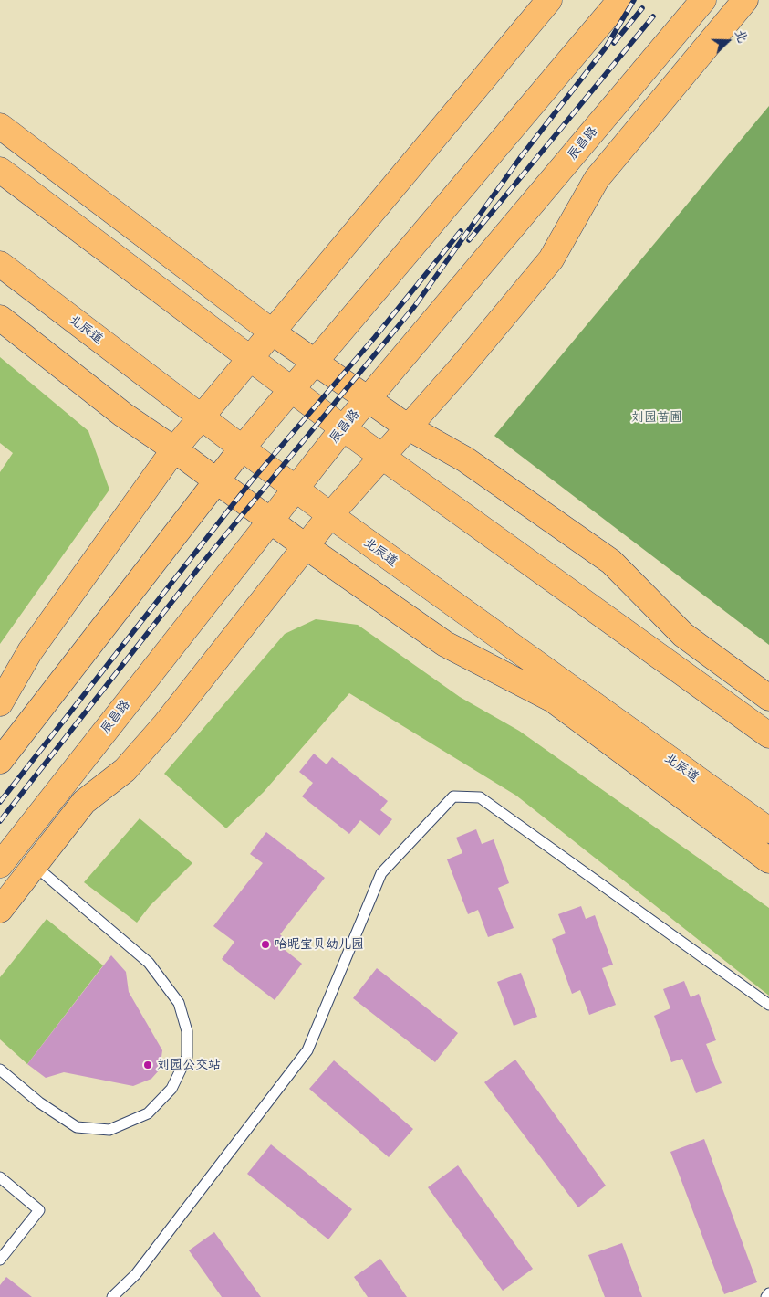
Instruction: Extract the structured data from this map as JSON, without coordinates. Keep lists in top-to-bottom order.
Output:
{
  "streets": {
    "main road": ["辰昌路", "北辰道"]
  },
  "crossings": [
    ["辰昌路", "北辰道"]
  ],
  "parks": ["刘园苗圃"],
  "places": ["哈昵宝贝幼儿园", "刘园公交站"],
  "north": "right"
}
